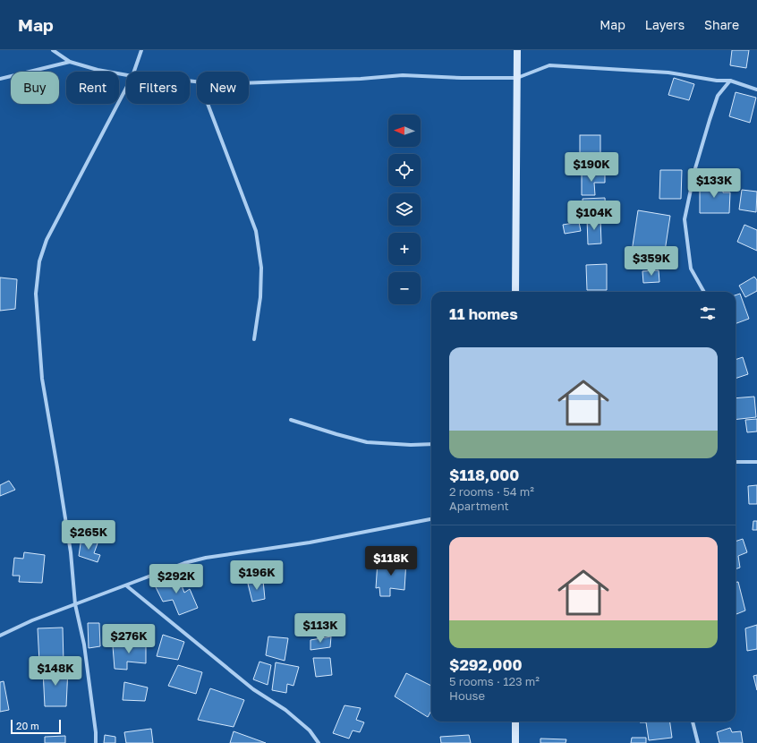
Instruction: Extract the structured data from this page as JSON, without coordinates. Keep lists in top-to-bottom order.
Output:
{
  "scale_bar": "20 m",
  "north": "left",
  "page": {
    "header": "Map",
    "nav": ["Map", "Layers", "Share"],
    "chip": [
      "Buy",
      "Rent",
      "Filters",
      "New"
    ],
    "map_buttons": ["+", "−"],
    "price": [
      "$190K",
      "$133K",
      "$104K",
      "$359K",
      "$265K",
      "$118K",
      "$196K",
      "$292K",
      "$113K",
      "$276K",
      "$148K"
    ],
    "heading": "11 homes",
    "list": [
      {
        "name": "$118,000",
        "note": "2 rooms · 54 m² · Apartment"
      },
      {
        "name": "$292,000",
        "note": "5 rooms · 123 m² · House"
      }
    ],
    "scale": "20 m"
  }
}
